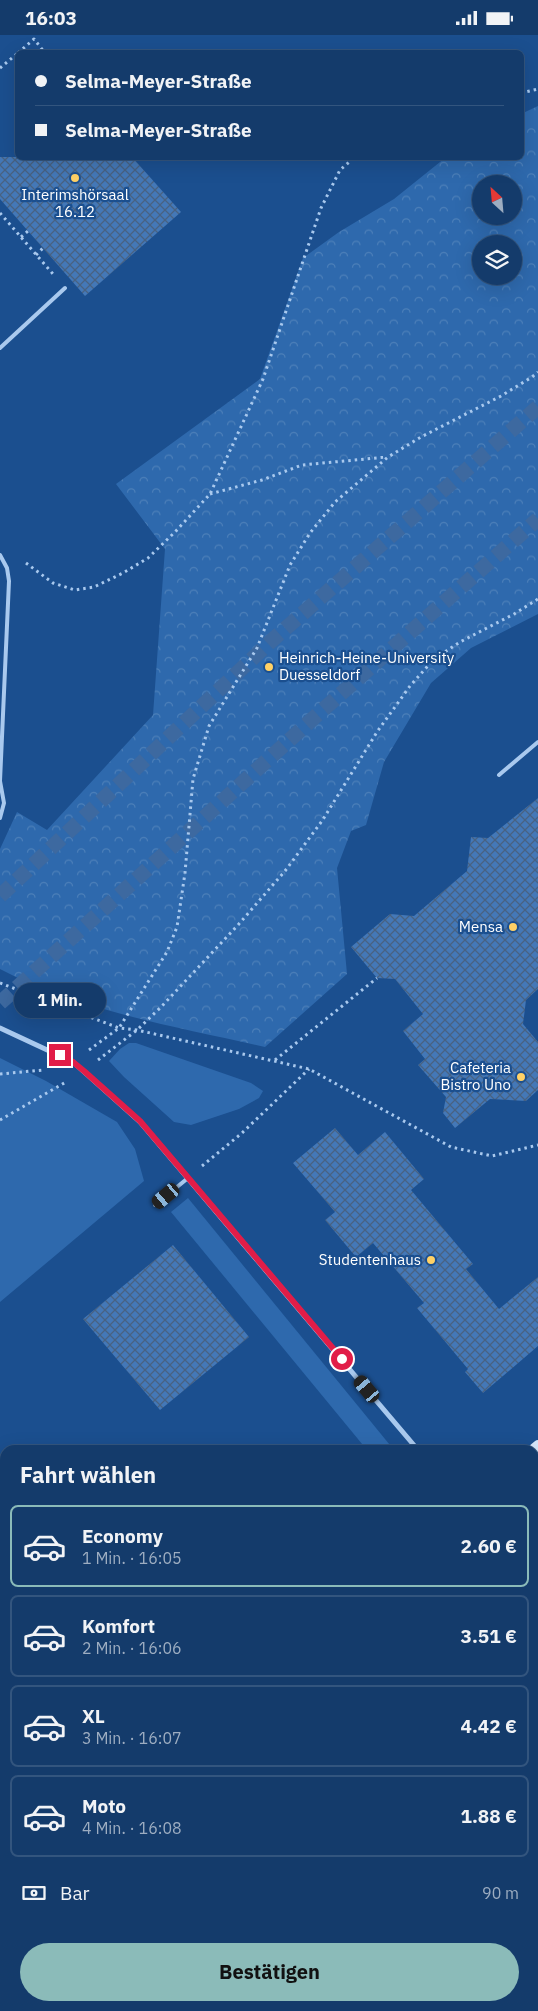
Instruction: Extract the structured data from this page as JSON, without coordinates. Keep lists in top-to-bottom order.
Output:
{
  "places": [
    "Interimshörsaal 16.12",
    "Heinrich-Heine-University Duesseldorf",
    "Mensa",
    "Cafeteria Bistro Uno",
    "Studentenhaus"
  ],
  "north": "top left",
  "page": {
    "status": "16:03",
    "banner": ["Selma-Meyer-Straße", "Selma-Meyer-Straße"],
    "bubble": "1 Min.",
    "heading": "Fahrt wählen",
    "list": [
      {
        "name": "Economy",
        "note": "1 Min. · 16:05",
        "value": "2.60 €"
      },
      {
        "name": "Komfort",
        "note": "2 Min. · 16:06",
        "value": "3.51 €"
      },
      {
        "name": "XL",
        "note": "3 Min. · 16:07",
        "value": "4.42 €"
      },
      {
        "name": "Moto",
        "note": "4 Min. · 16:08",
        "value": "1.88 €"
      }
    ],
    "pay": ["Bar", "90 m"],
    "buttons": "Bestätigen"
  }
}
